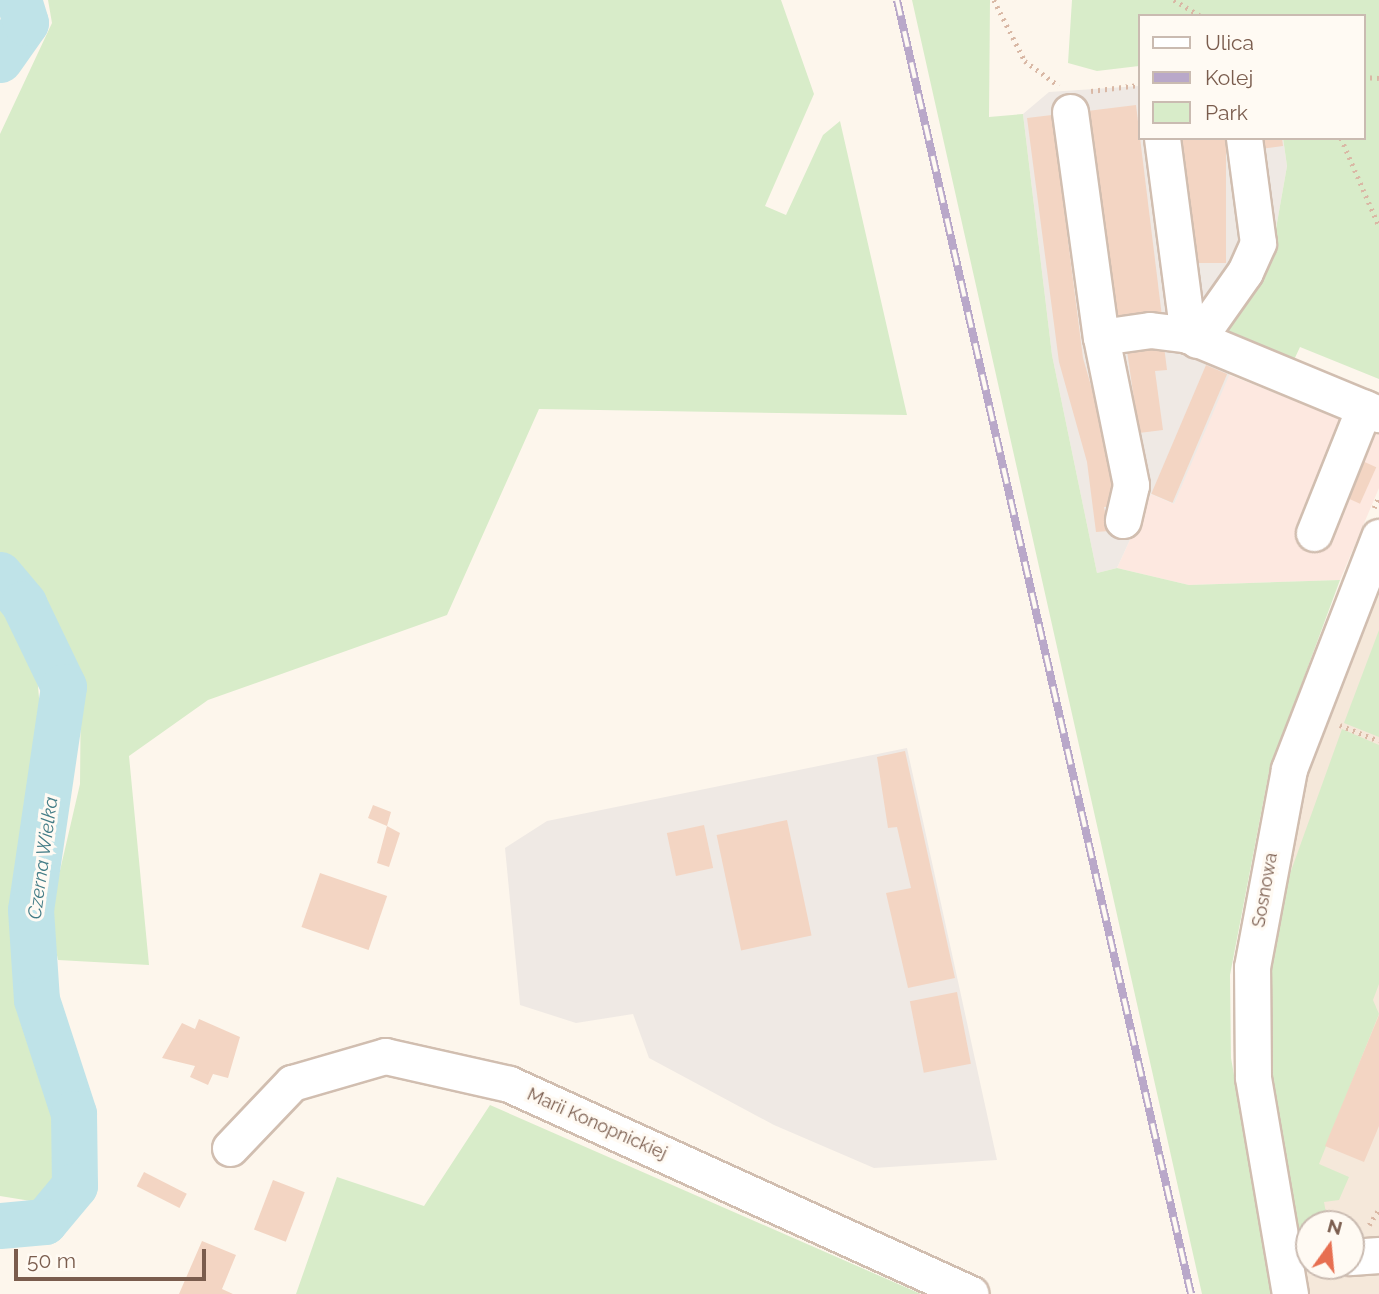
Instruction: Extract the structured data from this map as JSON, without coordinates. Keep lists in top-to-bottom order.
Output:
{
  "streets": {
    "street": ["Sosnowa", "Marii Konopnickiej"]
  },
  "water": ["Czerna Wielka"],
  "legend": ["Ulica", "Kolej", "Park"],
  "scale_bar": "50 m",
  "north": "top"
}
